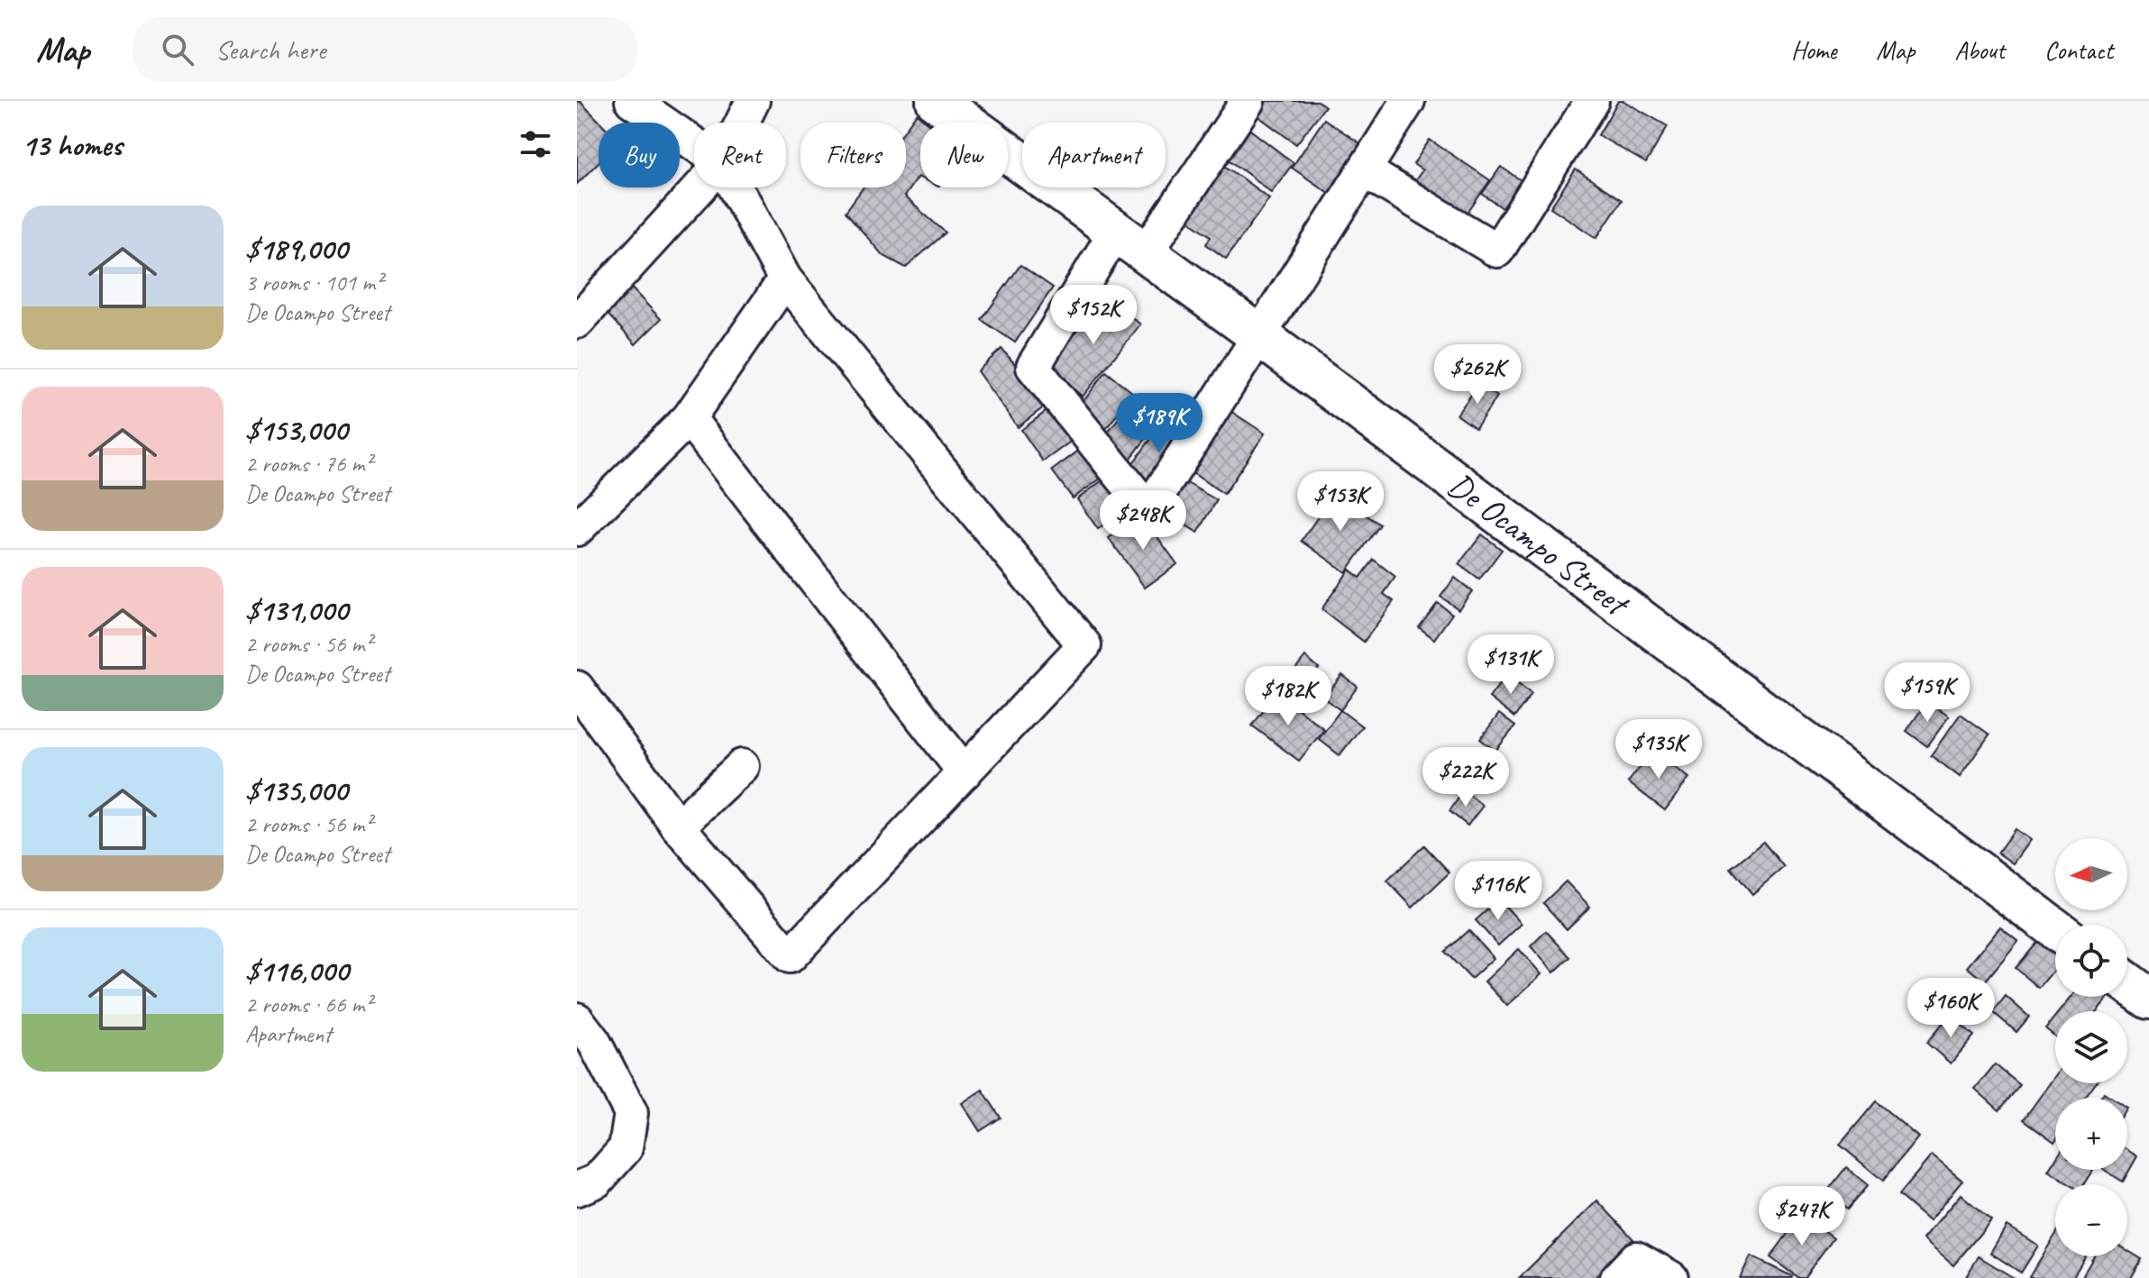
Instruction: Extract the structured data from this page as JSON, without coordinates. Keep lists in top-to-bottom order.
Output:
{
  "streets": {
    "street": ["De Ocampo Street"]
  },
  "north": "left",
  "page": {
    "header": "Map",
    "search": "Search here",
    "nav": [
      "Home",
      "Map",
      "About",
      "Contact"
    ],
    "heading": "13 homes",
    "chip": [
      "Buy",
      "Rent",
      "Filters",
      "New",
      "Apartment"
    ],
    "list": [
      {
        "name": "$189,000",
        "note": "3 rooms · 101 m² · De Ocampo Street"
      },
      {
        "name": "$153,000",
        "note": "2 rooms · 76 m² · De Ocampo Street"
      },
      {
        "name": "$131,000",
        "note": "2 rooms · 56 m² · De Ocampo Street"
      },
      {
        "name": "$135,000",
        "note": "2 rooms · 56 m² · De Ocampo Street"
      },
      {
        "name": "$116,000",
        "note": "2 rooms · 66 m² · Apartment"
      }
    ],
    "price": [
      "$152K",
      "$262K",
      "$189K",
      "$153K",
      "$248K",
      "$131K",
      "$159K",
      "$182K",
      "$135K",
      "$222K",
      "$116K",
      "$160K",
      "$247K"
    ],
    "map_buttons": ["+", "−"]
  }
}
